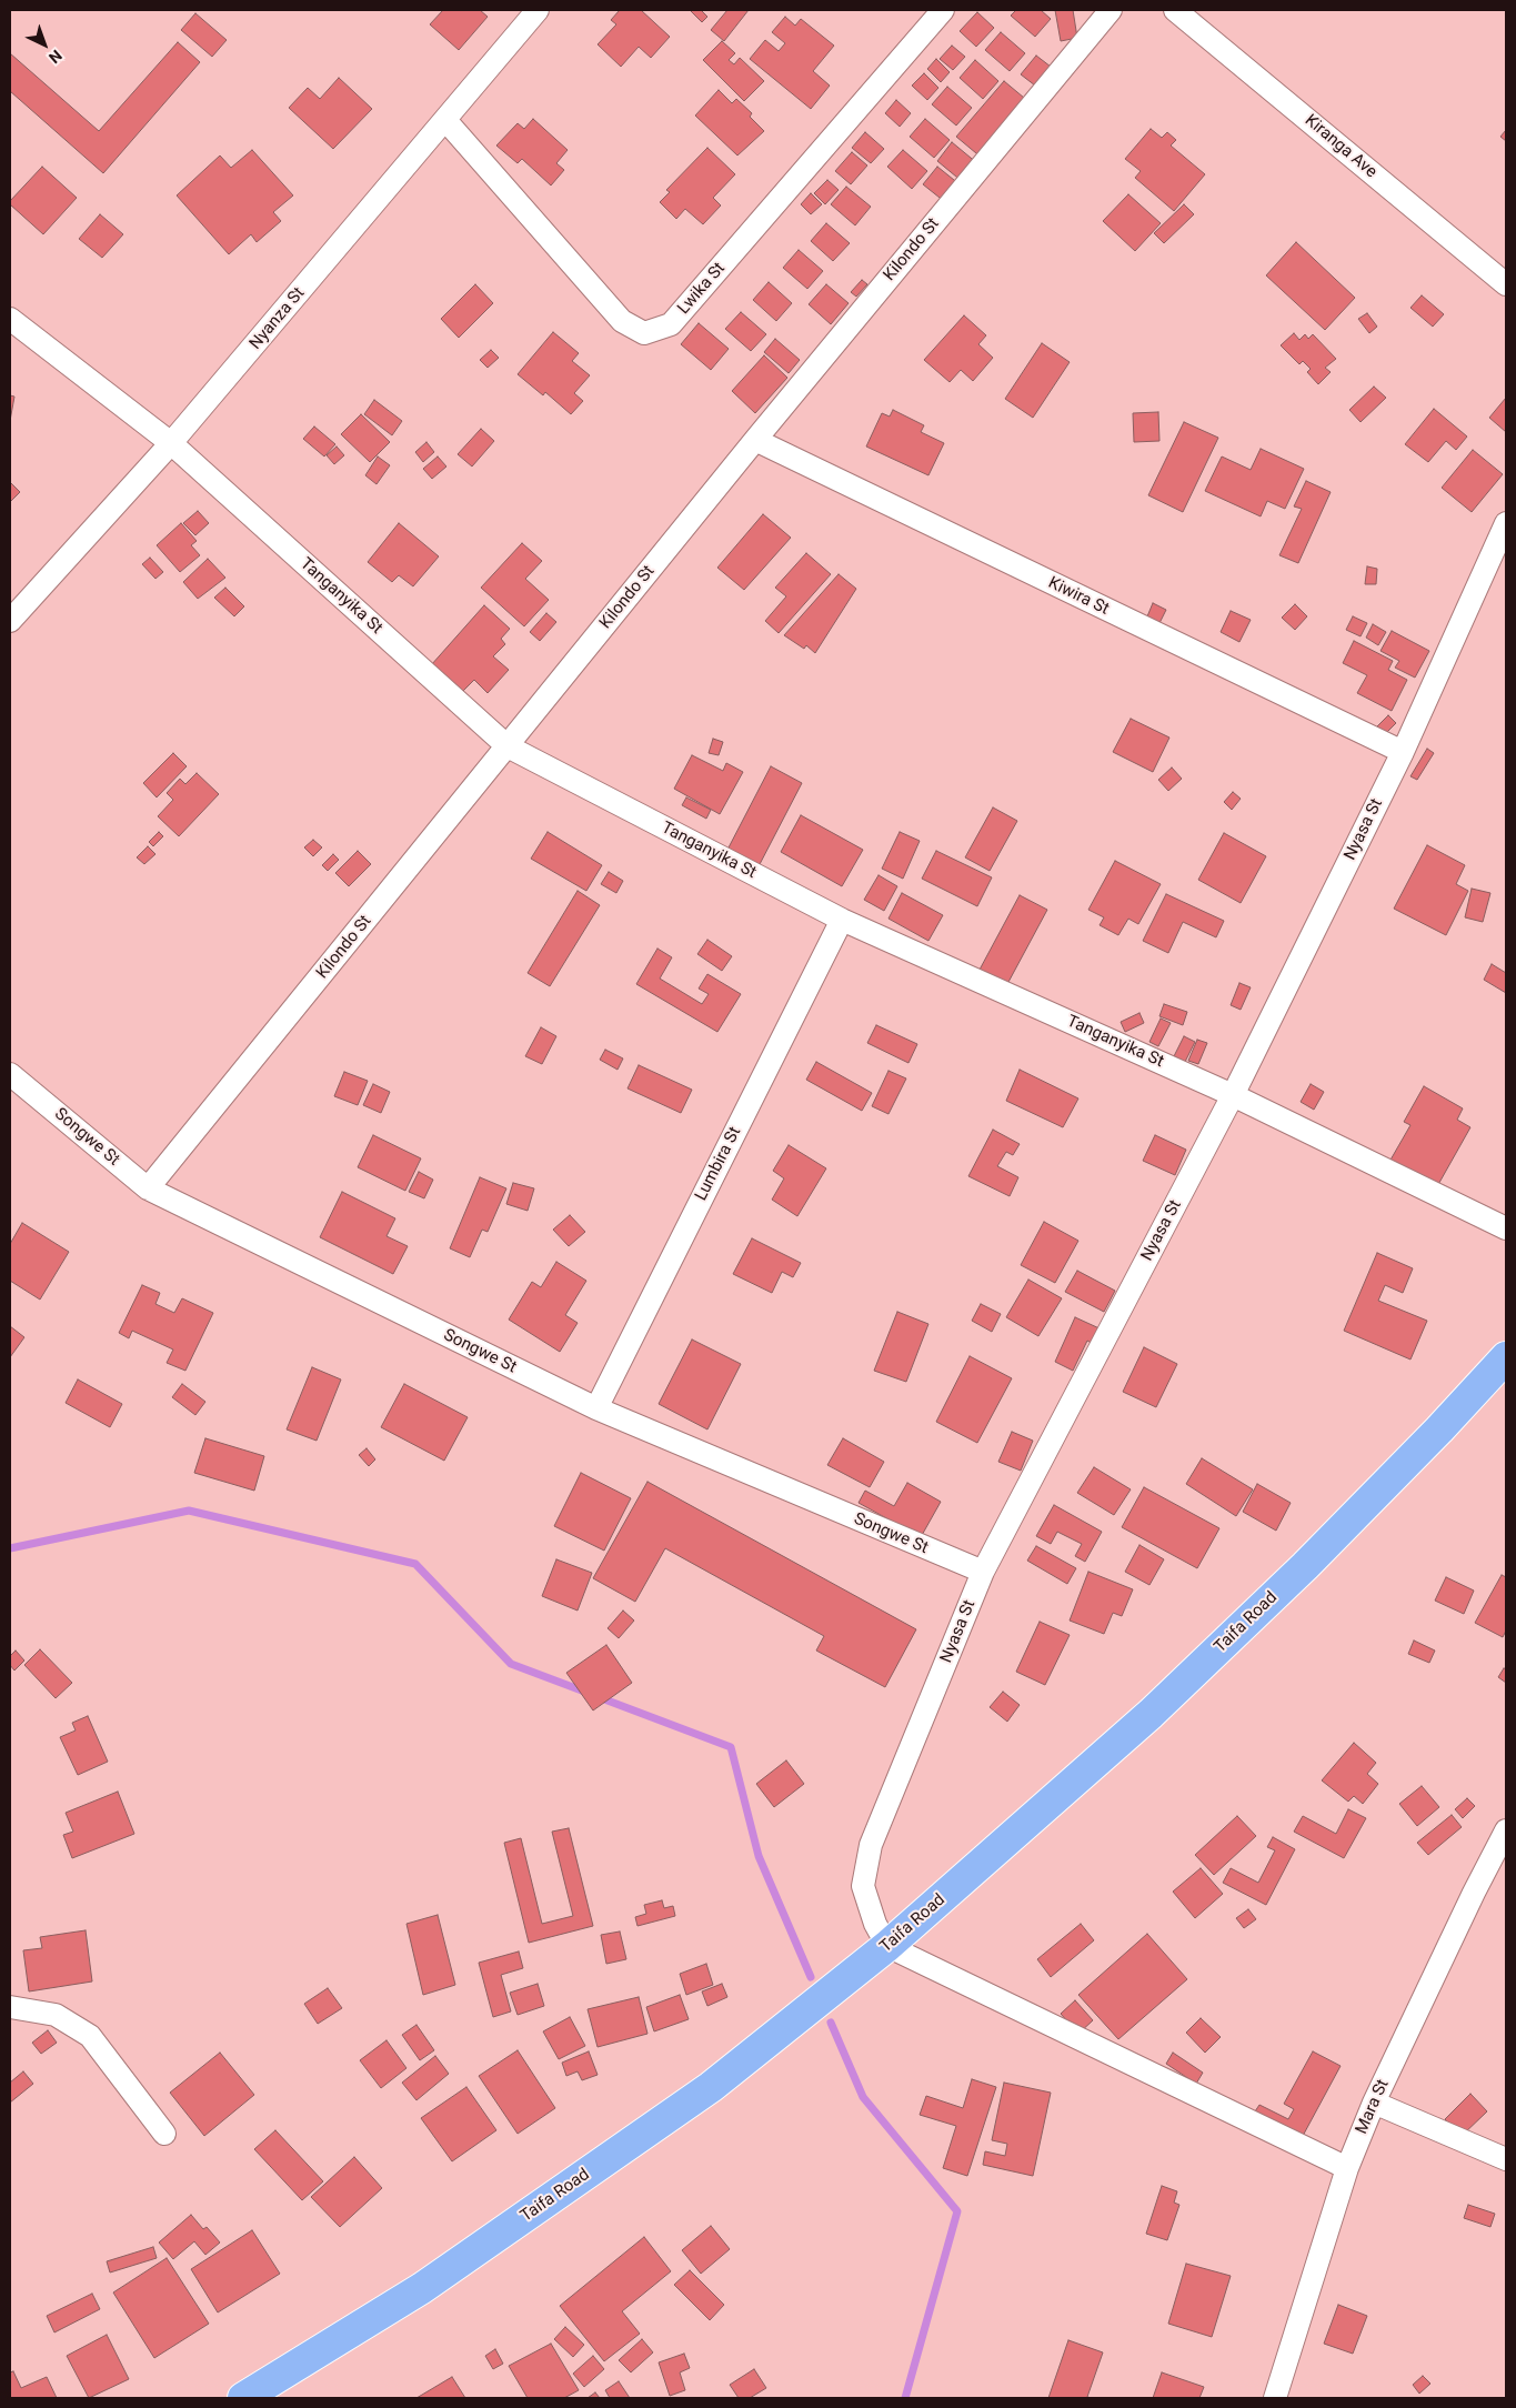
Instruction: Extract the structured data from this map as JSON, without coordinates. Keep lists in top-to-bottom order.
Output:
{
  "streets": {
    "highway": ["Taifa Road"],
    "street": [
      "Kiranga Ave",
      "Kilondo St",
      "Lwika St",
      "Nyanza St",
      "Tanganyika St",
      "Kiwira St",
      "Nyasa St",
      "Songwe St",
      "Lumbira St",
      "Mara St"
    ]
  },
  "crossings": [
    ["Kilondo St", "Tanganyika St"],
    ["Kilondo St", "Kiwira St"],
    ["Kilondo St", "Songwe St"],
    ["Lwika St", "Nyanza St"],
    ["Nyanza St", "Tanganyika St"],
    ["Tanganyika St", "Nyasa St"],
    ["Tanganyika St", "Lumbira St"],
    ["Kiwira St", "Nyasa St"],
    ["Nyasa St", "Songwe St"],
    ["Nyasa St", "Taifa Road"],
    ["Songwe St", "Lumbira St"]
  ],
  "north": "bottom right"
}
